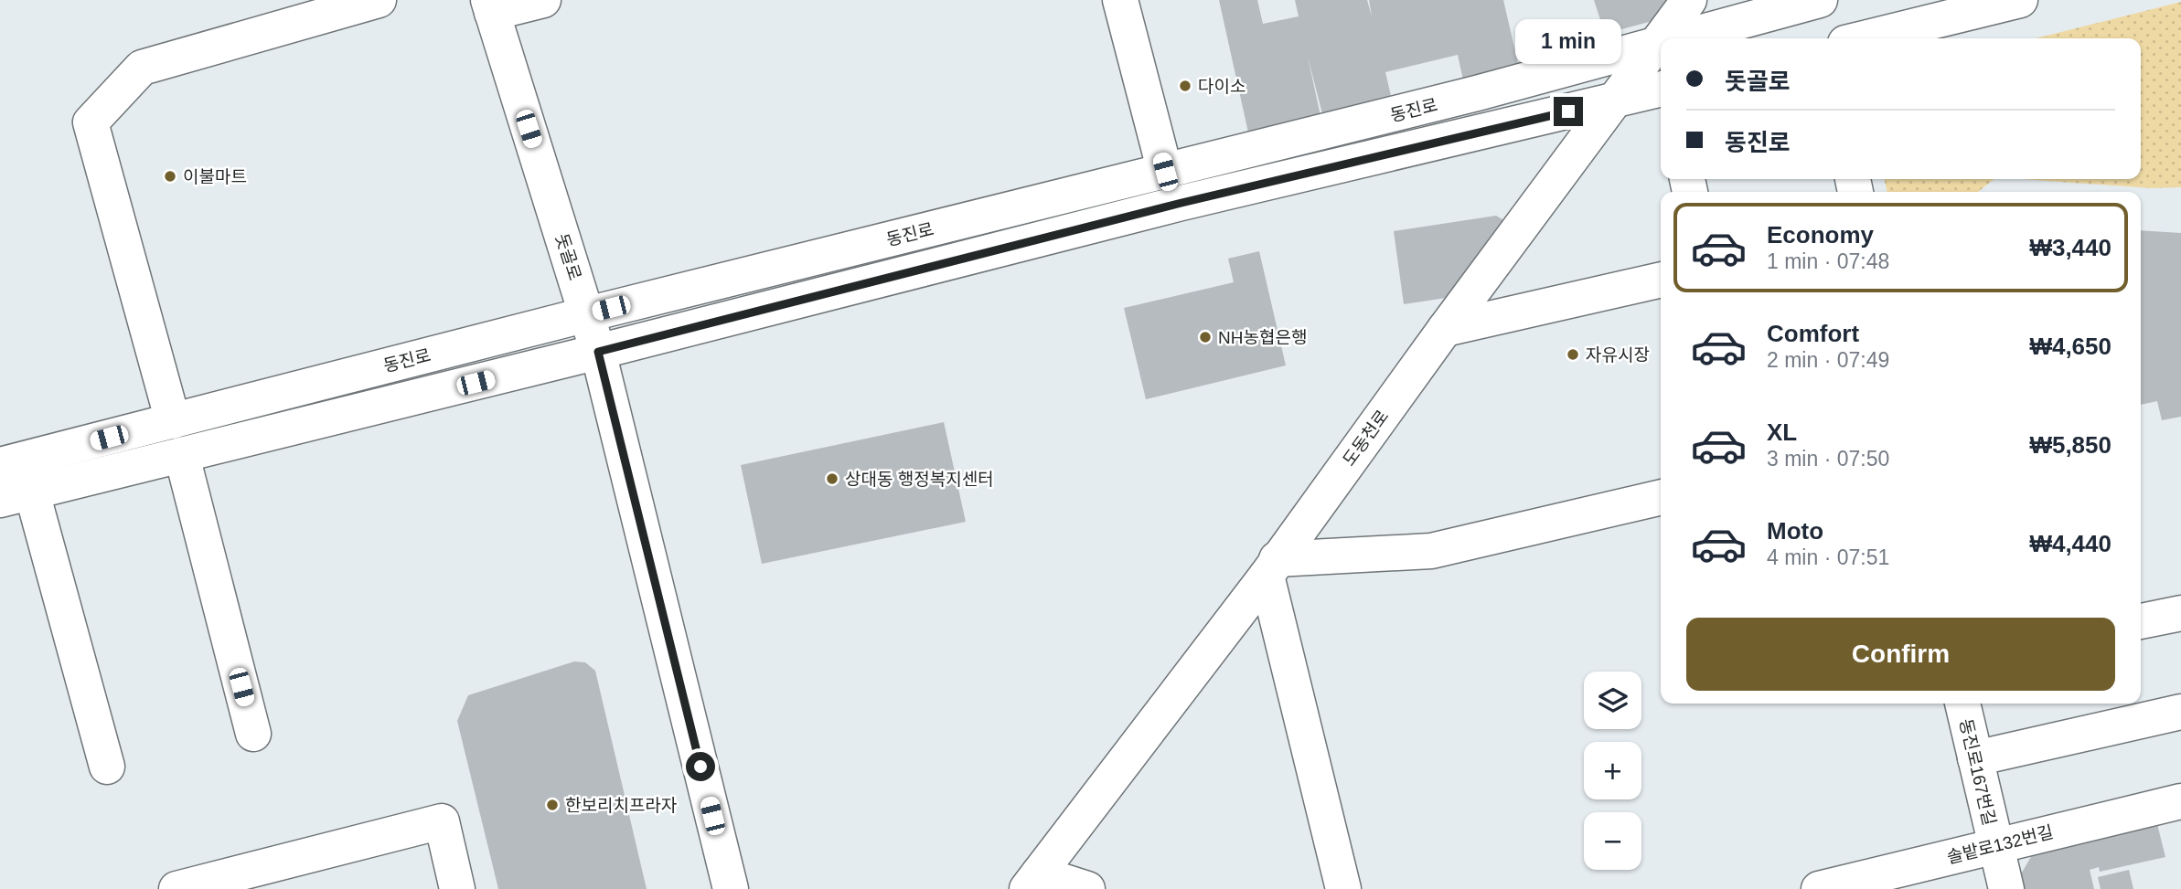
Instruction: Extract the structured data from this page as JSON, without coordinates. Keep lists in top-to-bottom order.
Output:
{
  "streets": {
    "street": [
      "동진로",
      "돗골로",
      "도동천로",
      "동진로167번길",
      "솔밭로132번길"
    ]
  },
  "crossings": [
    ["동진로", "돗골로"],
    ["동진로", "도동천로"],
    ["동진로167번길", "솔밭로132번길"]
  ],
  "places": [
    "다이소",
    "이불마트",
    "NH농협은행",
    "자유시장",
    "상대동 행정복지센터",
    "한보리치프라자"
  ],
  "page": {
    "bubble": "1 min",
    "banner": ["돗골로", "동진로"],
    "list": [
      {
        "name": "Economy",
        "note": "1 min · 07:48",
        "value": "₩3,440"
      },
      {
        "name": "Comfort",
        "note": "2 min · 07:49",
        "value": "₩4,650"
      },
      {
        "name": "XL",
        "note": "3 min · 07:50",
        "value": "₩5,850"
      },
      {
        "name": "Moto",
        "note": "4 min · 07:51",
        "value": "₩4,440"
      }
    ],
    "buttons": "Confirm",
    "map_buttons": ["+", "−"]
  }
}
